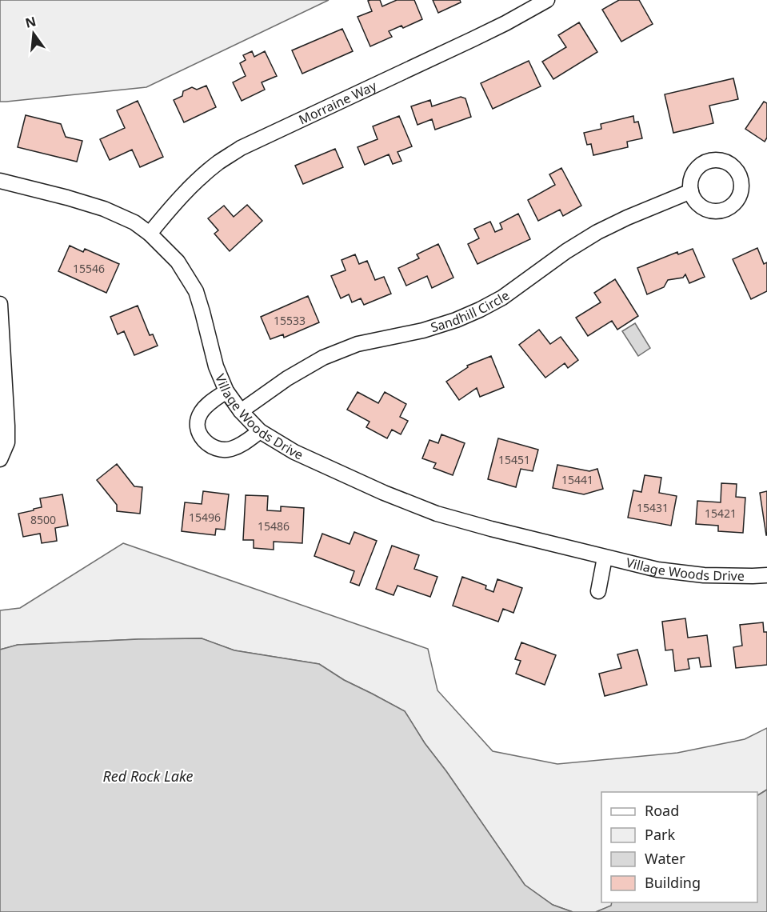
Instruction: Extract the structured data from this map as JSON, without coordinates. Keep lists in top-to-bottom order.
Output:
{
  "streets": {
    "street": ["Morraine Way", "Sandhill Circle", "Village Woods Drive"]
  },
  "crossings": [
    ["Morraine Way", "Village Woods Drive"],
    ["Sandhill Circle", "Village Woods Drive"]
  ],
  "water": ["Red Rock Lake"],
  "house_numbers": [
    "15546",
    "15533",
    "15451",
    "15441",
    "15431",
    "15421",
    "15496",
    "8500",
    "15486"
  ],
  "legend": [
    "Road",
    "Park",
    "Water",
    "Building"
  ],
  "north": "top"
}
